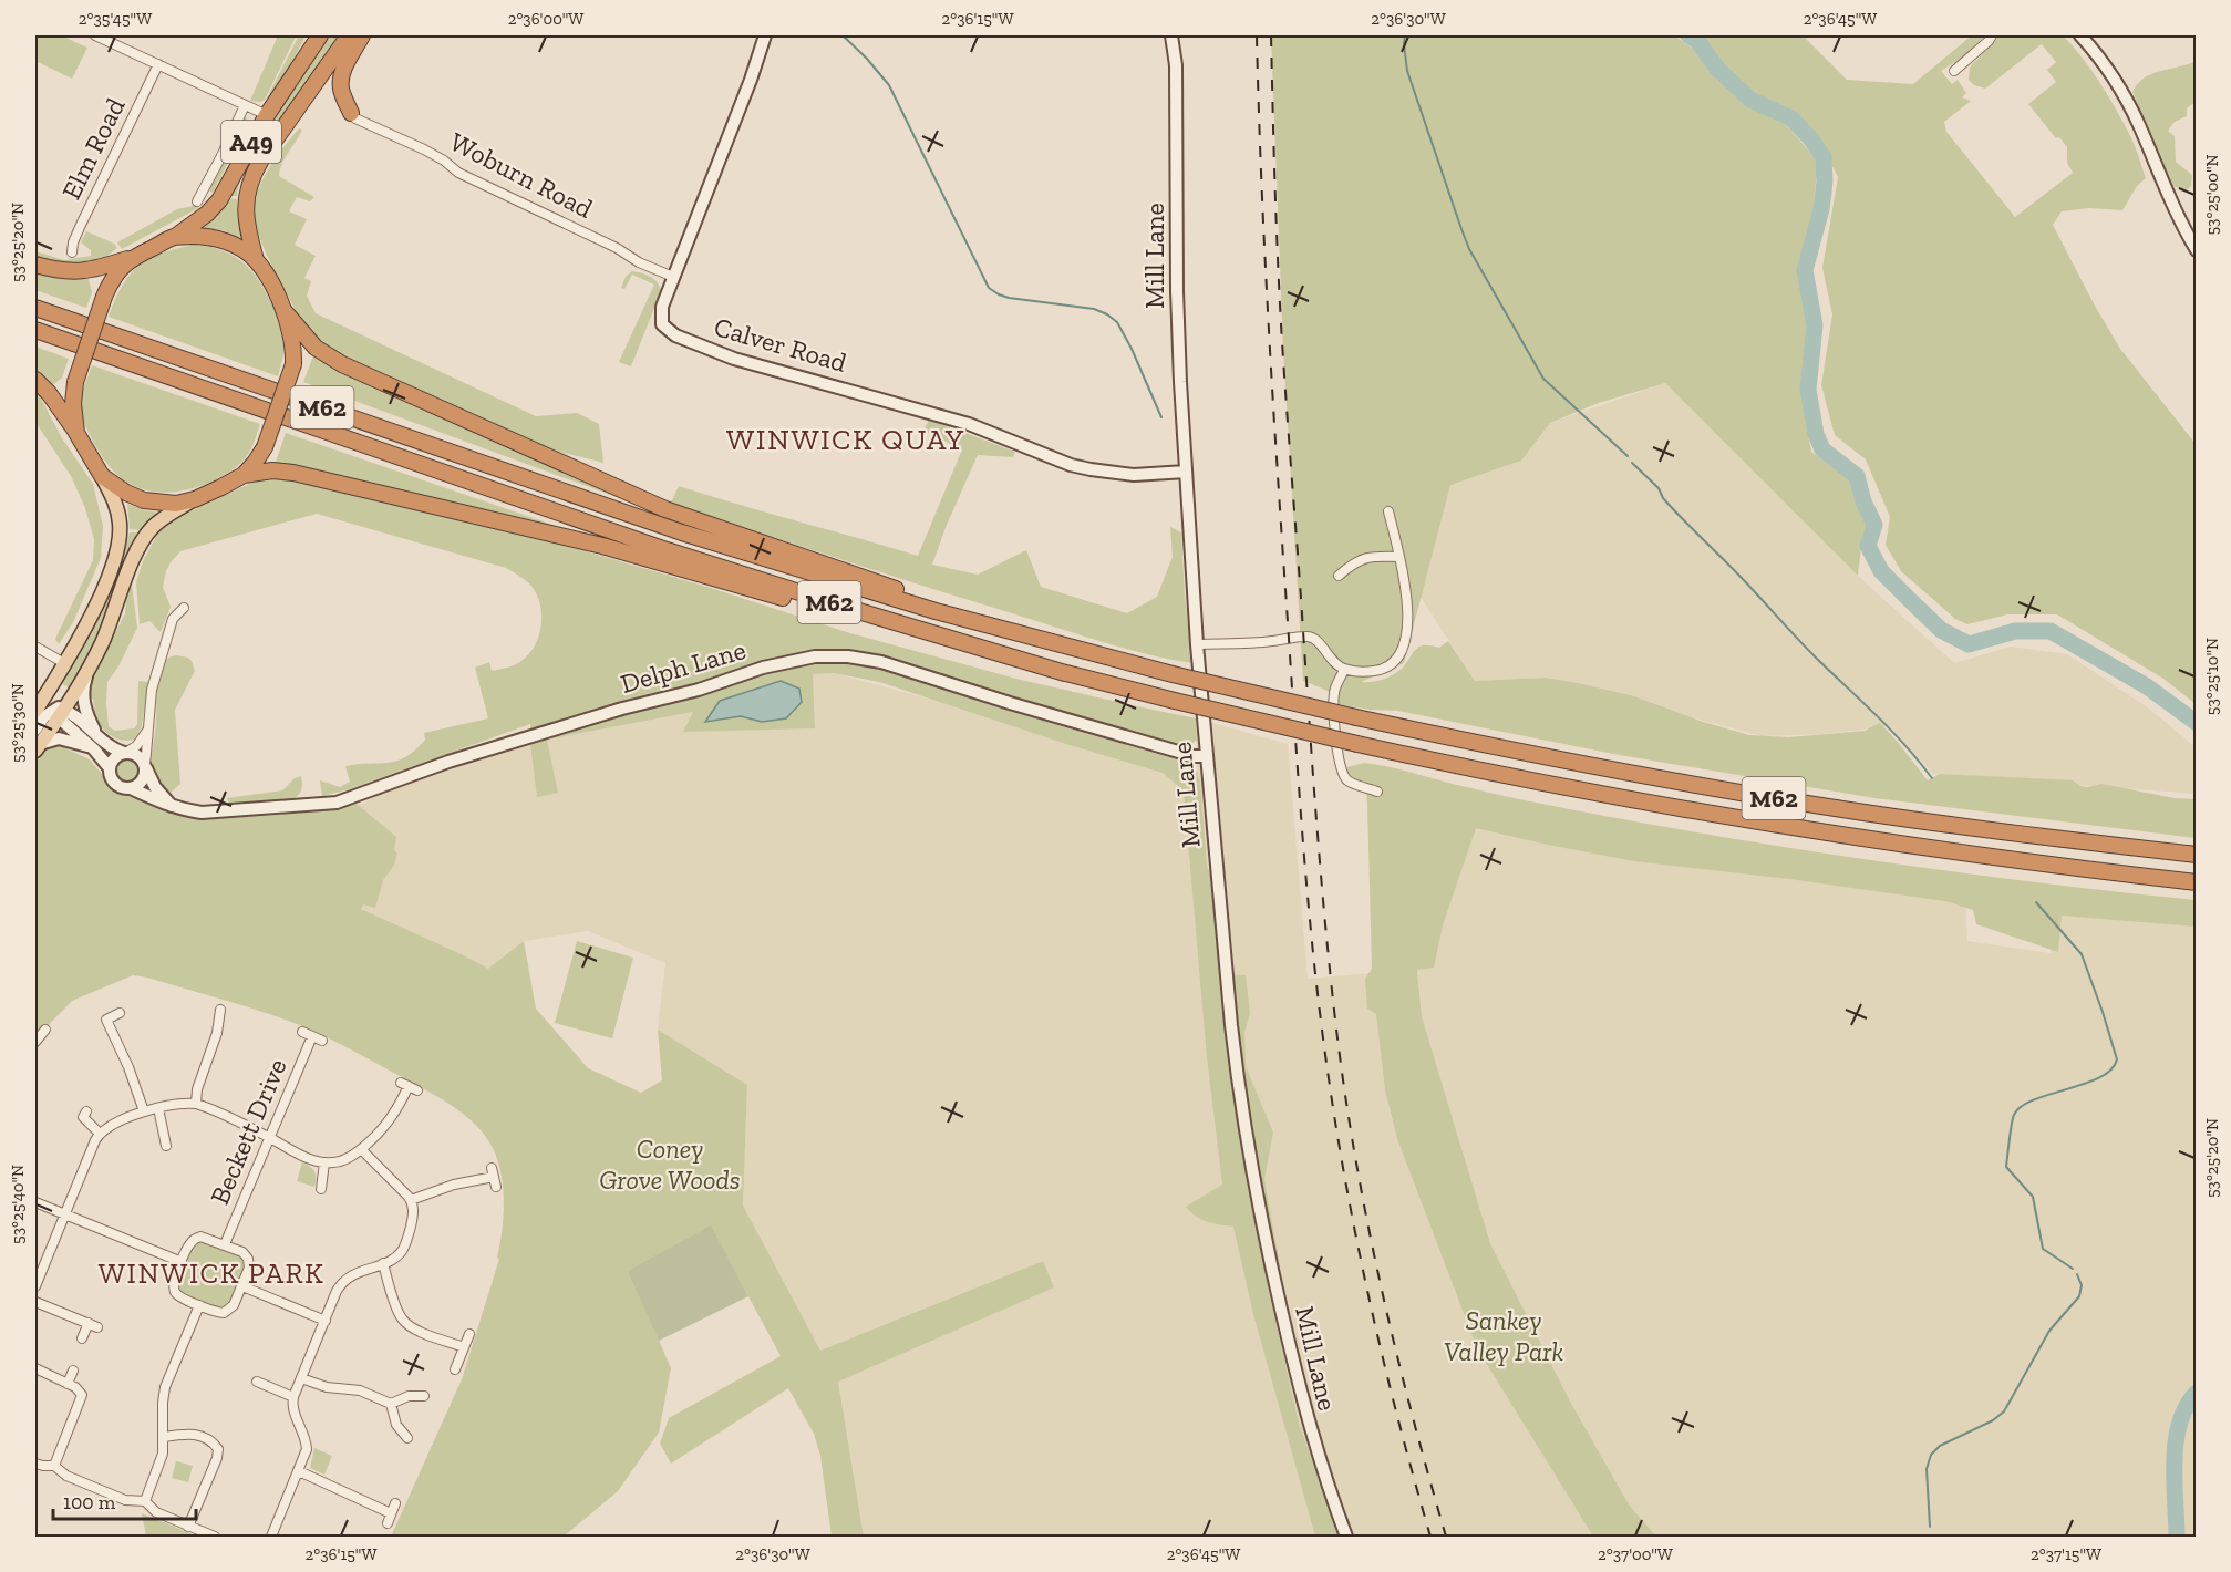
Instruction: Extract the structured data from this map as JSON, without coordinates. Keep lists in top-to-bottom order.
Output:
{
  "streets": {
    "highway": ["A49", "M62"],
    "street": [
      "Elm Road",
      "Woburn Road",
      "Mill Lane",
      "Calver Road",
      "Delph Lane",
      "Beckett Drive"
    ]
  },
  "crossings": [
    ["Woburn Road", "Calver Road"],
    ["Mill Lane", "Calver Road"],
    ["Mill Lane", "Delph Lane"]
  ],
  "districts": ["WINWICK QUAY", "WINWICK PARK"],
  "parks": ["Coney Grove Woods", "Sankey Valley Park"],
  "scale_bar": "100 m",
  "coordinates": [
    "2°35'45\"W",
    "2°36'00\"W",
    "2°36'15\"W",
    "2°36'30\"W",
    "2°36'45\"W",
    "53°25'00\"N",
    "53°25'20\"N",
    "53°25'10\"N",
    "53°25'30\"N",
    "53°25'40\"N",
    "2°37'00\"W",
    "2°37'15\"W"
  ]
}
